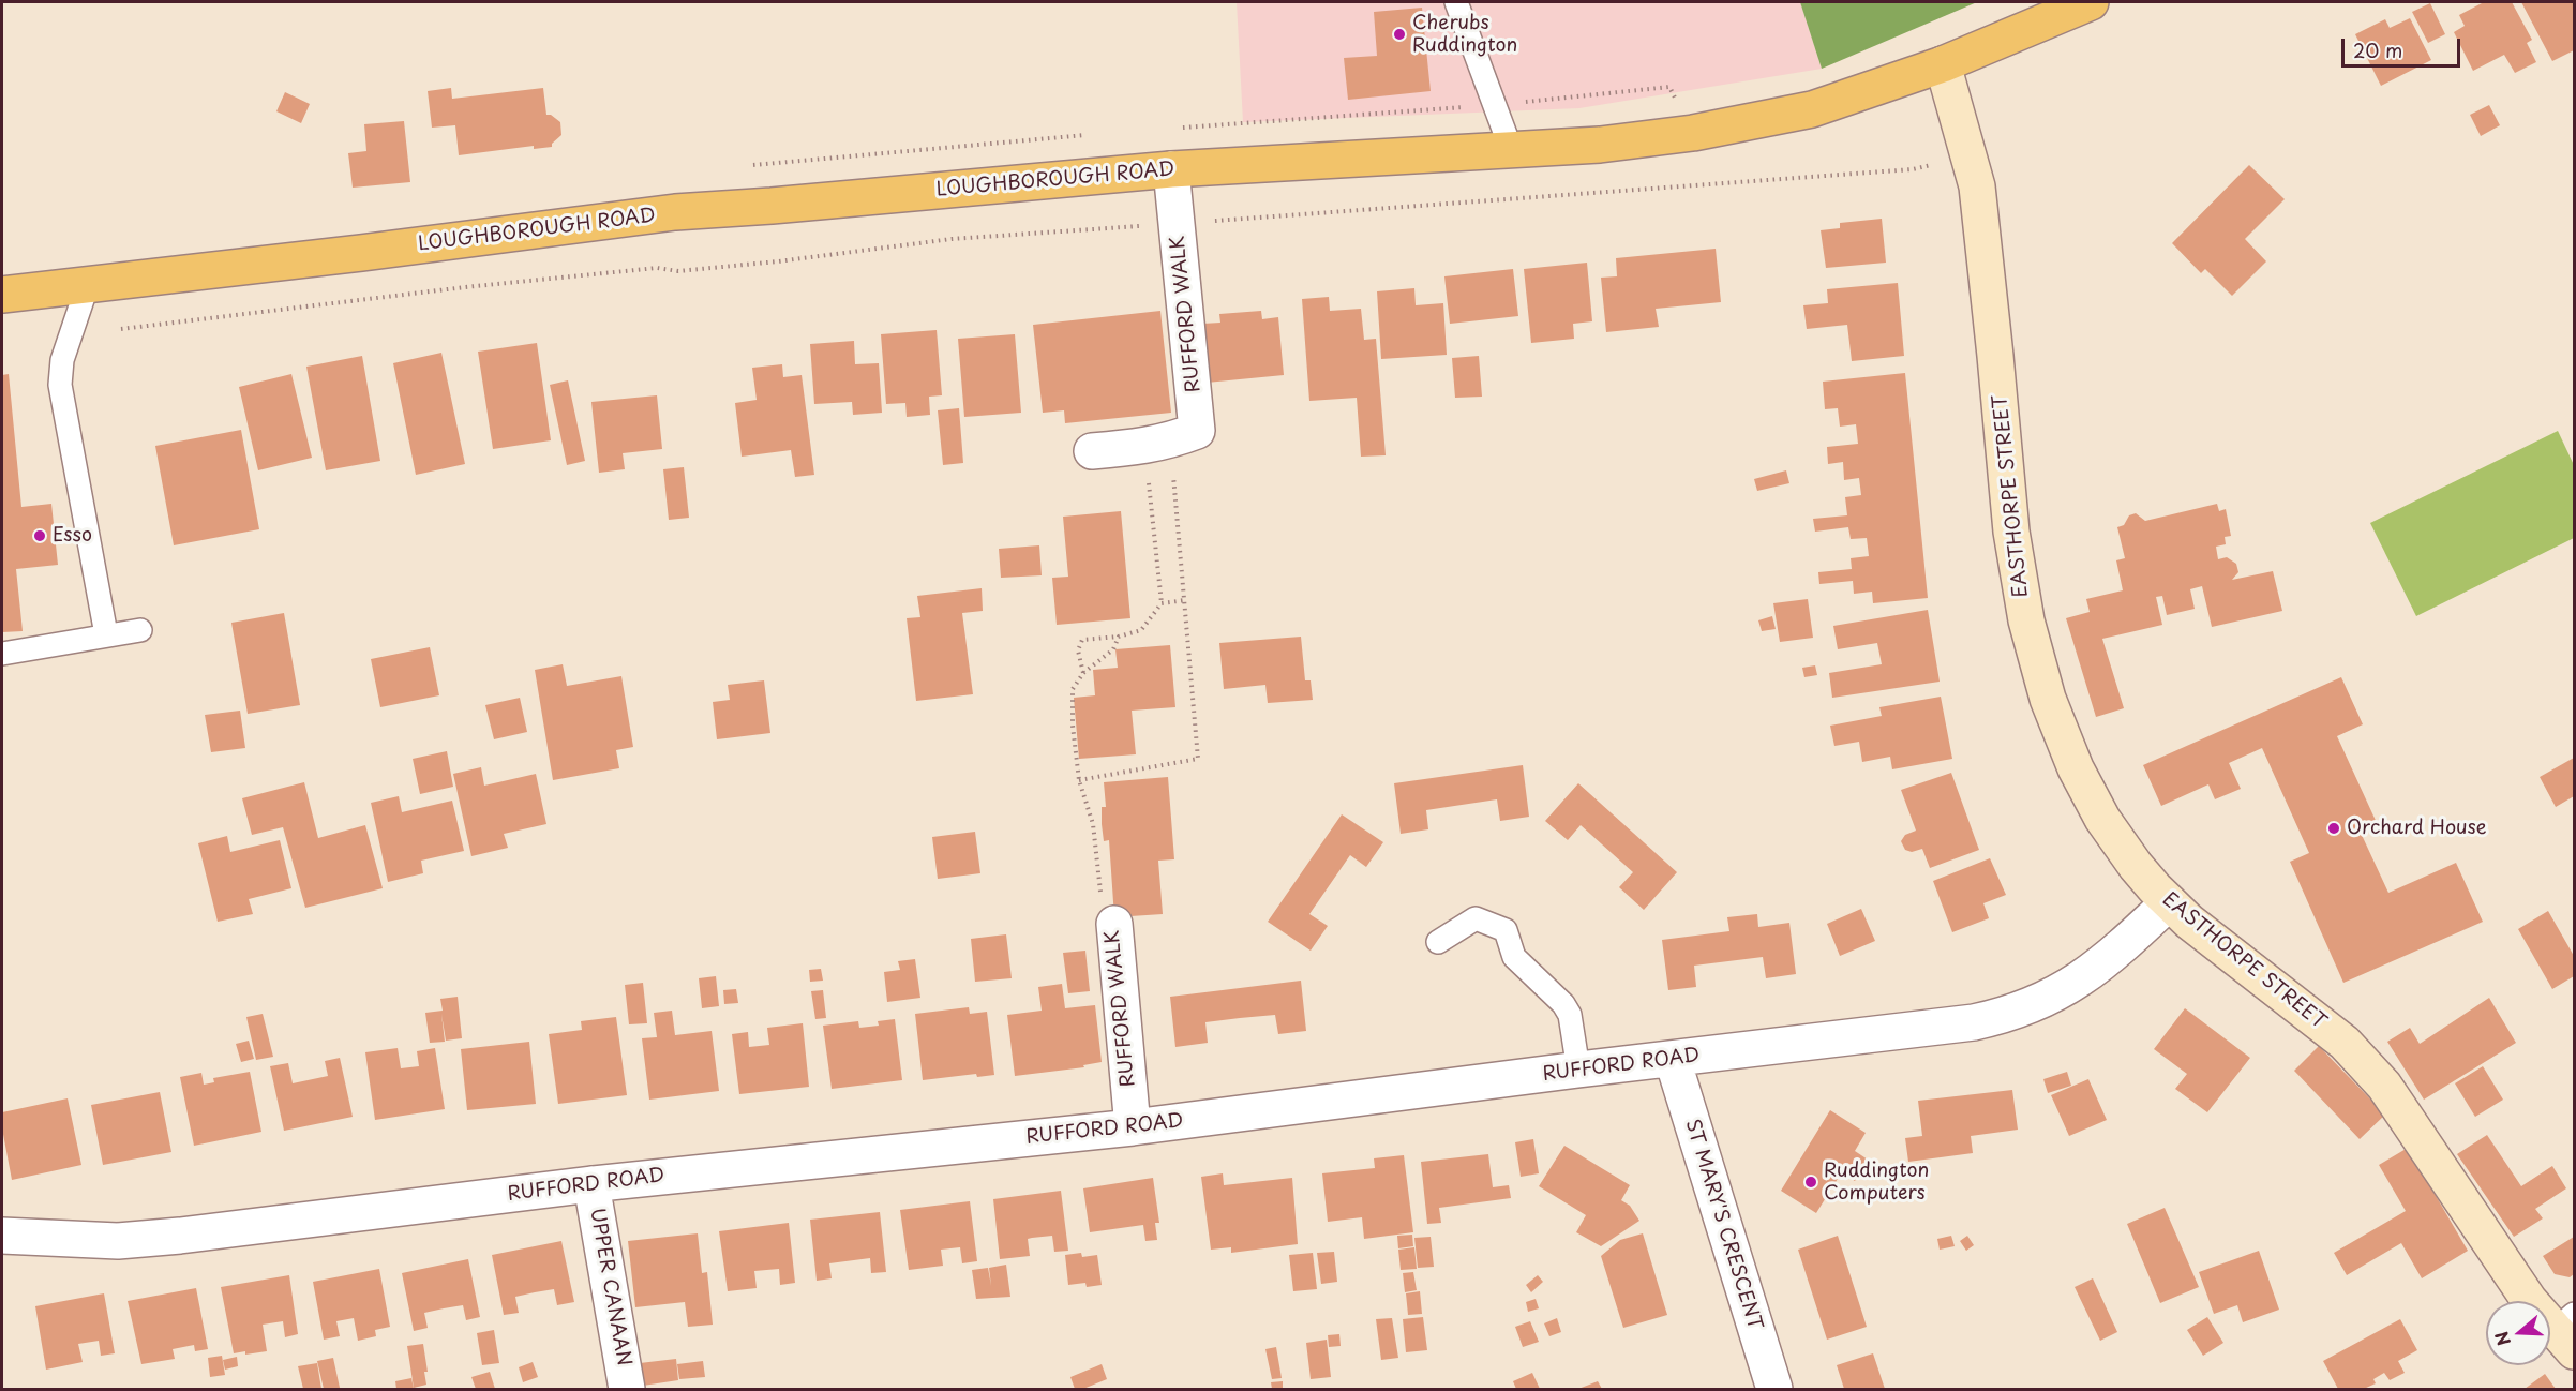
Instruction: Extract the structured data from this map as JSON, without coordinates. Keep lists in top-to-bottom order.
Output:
{
  "streets": {
    "main road": ["LOUGHBOROUGH ROAD"],
    "street": [
      "RUFFORD WALK",
      "EASTHORPE STREET",
      "RUFFORD ROAD",
      "ST MARY'S CRESCENT",
      "UPPER CANAAN"
    ]
  },
  "crossings": [
    ["LOUGHBOROUGH ROAD", "RUFFORD WALK"],
    ["LOUGHBOROUGH ROAD", "EASTHORPE STREET"],
    ["RUFFORD WALK", "RUFFORD ROAD"],
    ["EASTHORPE STREET", "RUFFORD ROAD"],
    ["RUFFORD ROAD", "ST MARY'S CRESCENT"],
    ["RUFFORD ROAD", "UPPER CANAAN"]
  ],
  "places": [
    "Cherubs Ruddington",
    "Esso",
    "Orchard House",
    "Ruddington Computers"
  ],
  "scale_bar": "20 m",
  "north": "left"
}
